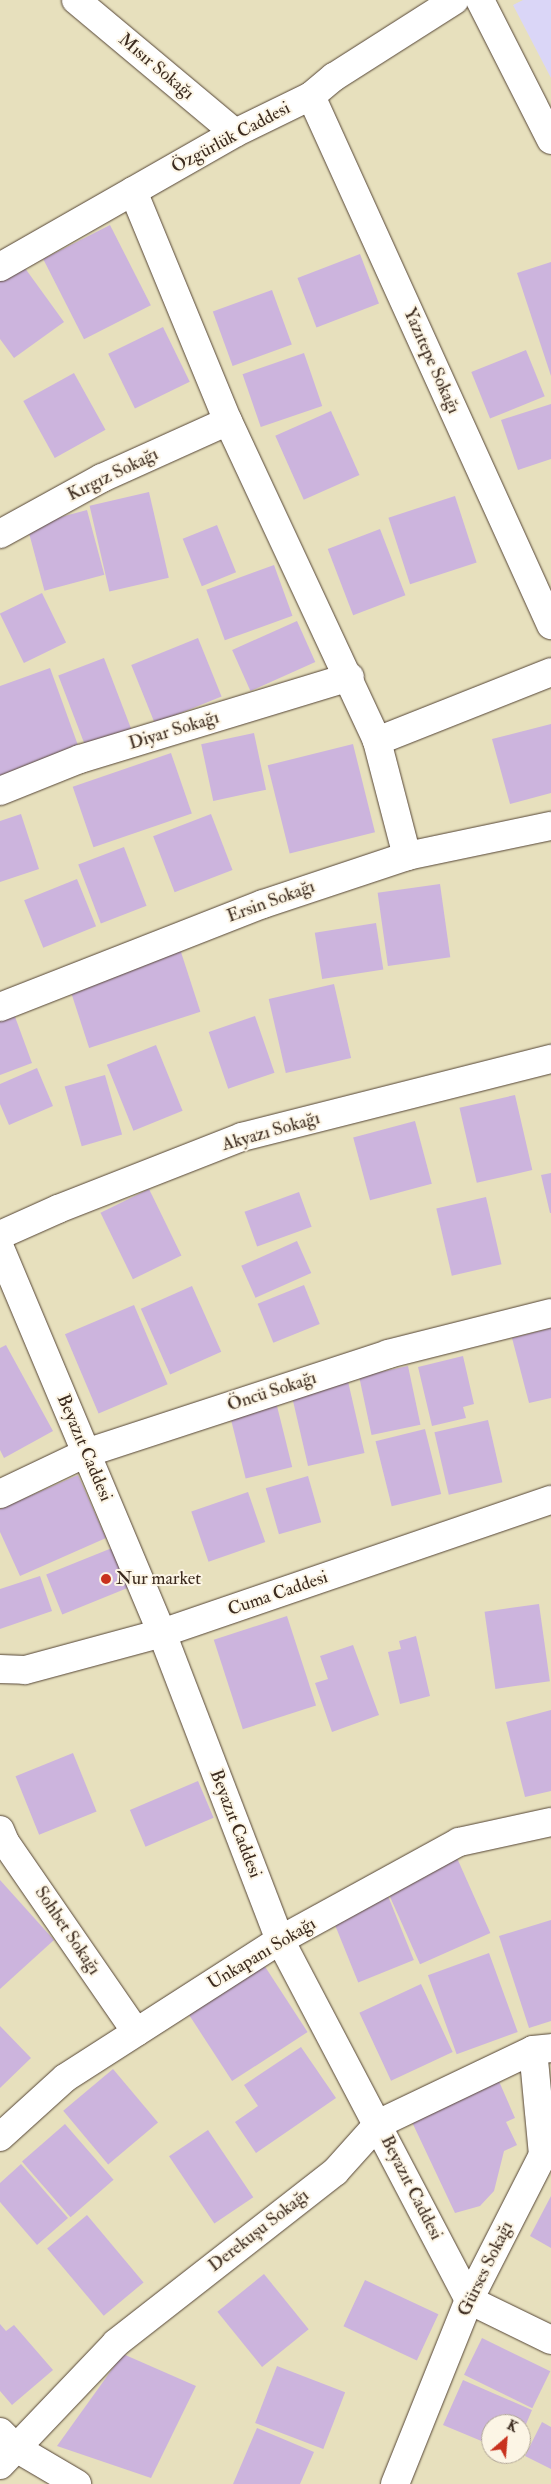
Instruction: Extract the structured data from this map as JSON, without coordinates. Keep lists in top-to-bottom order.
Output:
{
  "streets": {
    "street": [
      "Mısır Sokağı",
      "Özgürlük Caddesi",
      "Yazıtepe Sokağı",
      "Kırgız Sokağı",
      "Diyar Sokağı",
      "Ersin Sokağı",
      "Akyazı Sokağı",
      "Öncü Sokağı",
      "Beyazıt Caddesi",
      "Cuma Caddesi",
      "Sohbet Sokağı",
      "Unkapanı Sokağı",
      "Derekuşu Sokağı",
      "Gürses Sokağı"
    ]
  },
  "crossings": [
    ["Mısır Sokağı", "Özgürlük Caddesi"],
    ["Özgürlük Caddesi", "Yazıtepe Sokağı"],
    ["Öncü Sokağı", "Beyazıt Caddesi"],
    ["Beyazıt Caddesi", "Cuma Caddesi"],
    ["Beyazıt Caddesi", "Unkapanı Sokağı"],
    ["Beyazıt Caddesi", "Derekuşu Sokağı"],
    ["Beyazıt Caddesi", "Gürses Sokağı"],
    ["Sohbet Sokağı", "Unkapanı Sokağı"],
    ["Derekuşu Sokağı", "Gürses Sokağı"]
  ],
  "places": ["Nur market"],
  "north": "top right"
}
